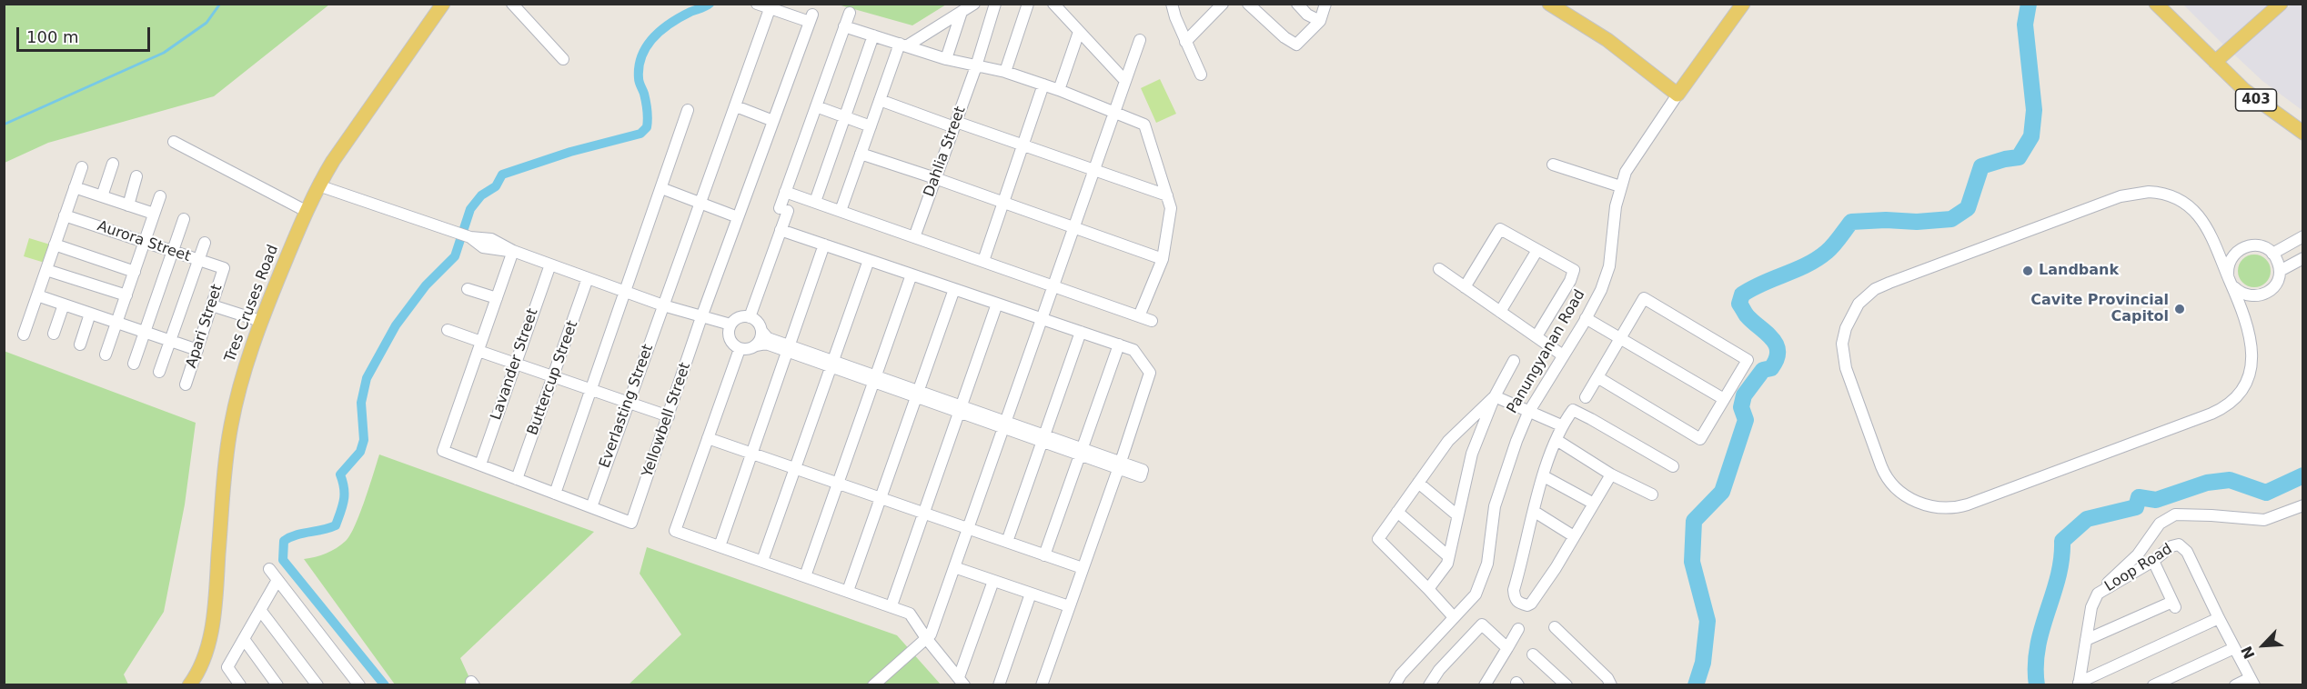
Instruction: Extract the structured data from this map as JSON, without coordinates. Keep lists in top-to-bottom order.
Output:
{
  "streets": {
    "main road": ["403", "Tres Cruses Road", "Panungyanan Road"],
    "street": [
      "Dahlia Street",
      "Aurora Street",
      "Apari Street",
      "Lavander Street",
      "Buttercup Street",
      "Everlasting Street",
      "Yellowbell Street",
      "Loop Road"
    ]
  },
  "crossings": [
    ["Aurora Street", "Apari Street"],
    ["Everlasting Street", "Yellowbell Street"]
  ],
  "places": ["Landbank", "Cavite Provincial Capitol"],
  "scale_bar": "100 m",
  "north": "bottom left"
}
